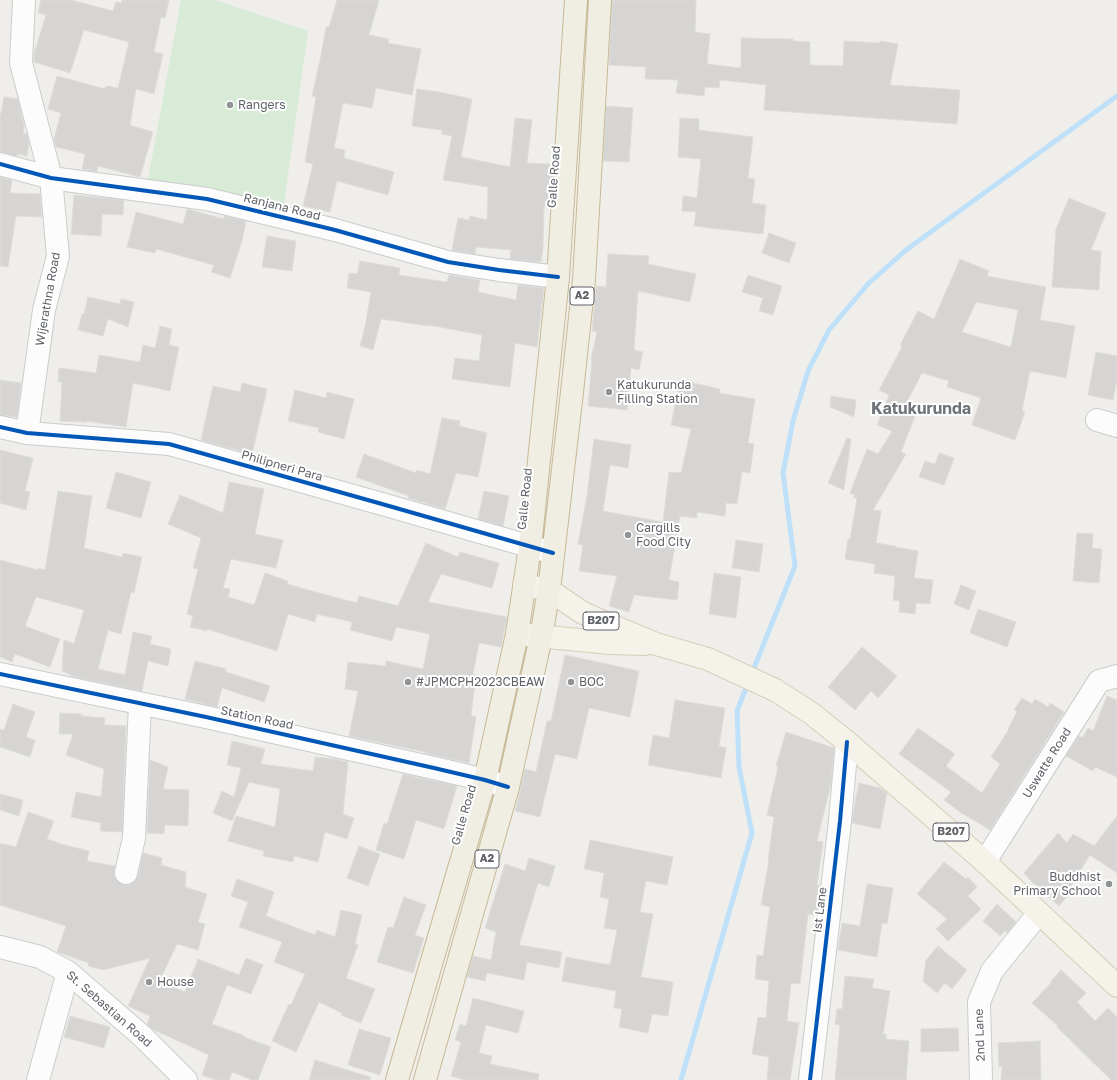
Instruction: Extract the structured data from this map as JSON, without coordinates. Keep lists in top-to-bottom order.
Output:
{
  "streets": {
    "highway": ["Galle Road", "A2"],
    "main road": ["B207"],
    "street": [
      "Ranjana Road",
      "Wijerathna Road",
      "Philipneri Para",
      "Station Road",
      "Uswatte Road",
      "Ist Lane",
      "St. Sebastian Road",
      "2nd Lane"
    ]
  },
  "crossings": [
    ["Galle Road", "Ranjana Road"],
    ["Galle Road", "Philipneri Para"],
    ["Galle Road", "Station Road"],
    ["Ranjana Road", "Wijerathna Road"],
    ["A2", "Philipneri Para"],
    ["A2", "B207"],
    ["A2", "Station Road"],
    ["Wijerathna Road", "Philipneri Para"],
    ["B207", "Uswatte Road"],
    ["B207", "Ist Lane"],
    ["B207", "2nd Lane"]
  ],
  "districts": ["Katukurunda"],
  "places": [
    "Rangers",
    "Katukurunda Filling Station",
    "Cargills Food City",
    "#JPMCPH2023CBEAW",
    "BOC",
    "Buddhist Primary School",
    "House"
  ]
}
